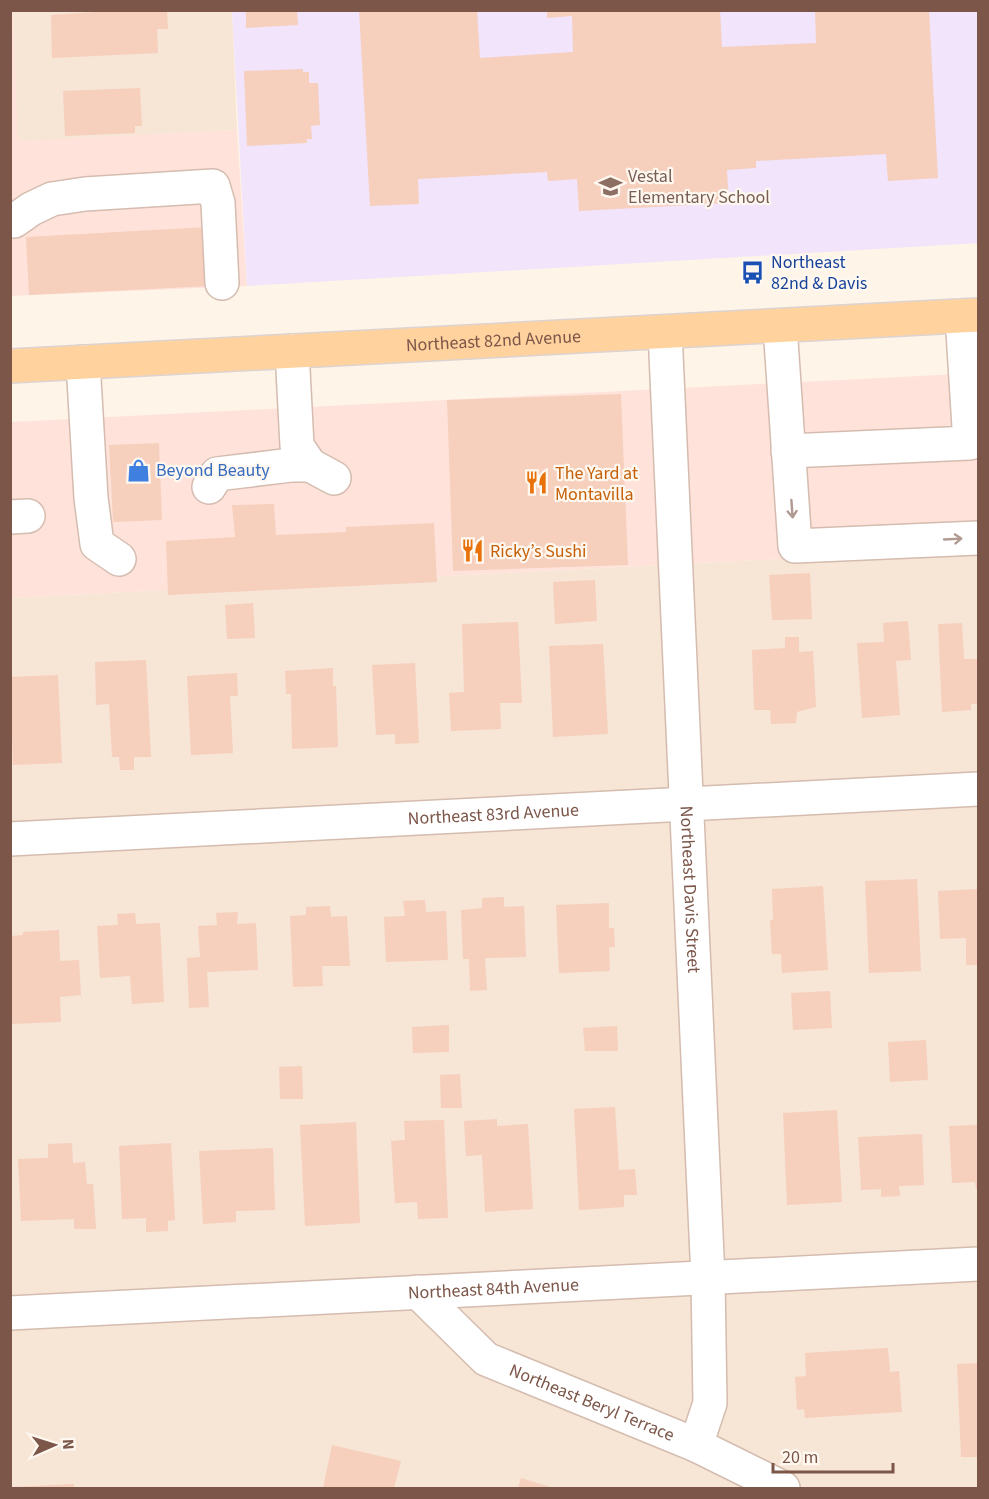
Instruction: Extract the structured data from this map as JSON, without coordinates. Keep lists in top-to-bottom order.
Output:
{
  "streets": {
    "main road": ["Northeast 82nd Avenue"],
    "street": [
      "Northeast 83rd Avenue",
      "Northeast Davis Street",
      "Northeast 84th Avenue",
      "Northeast Beryl Terrace"
    ]
  },
  "crossings": [
    ["Northeast 82nd Avenue", "Northeast Davis Street"],
    ["Northeast 83rd Avenue", "Northeast Davis Street"],
    ["Northeast Davis Street", "Northeast 84th Avenue"],
    ["Northeast Davis Street", "Northeast Beryl Terrace"],
    ["Northeast 84th Avenue", "Northeast Beryl Terrace"]
  ],
  "places": {
    "school or university": ["Vestal Elementary School"],
    "bus stop": ["Northeast 82nd & Davis"],
    "shop": ["Beyond Beauty"],
    "restaurant": ["The Yard at Montavilla", "Ricky’s Sushi"]
  },
  "scale_bar": "20 m",
  "north": "right"
}
